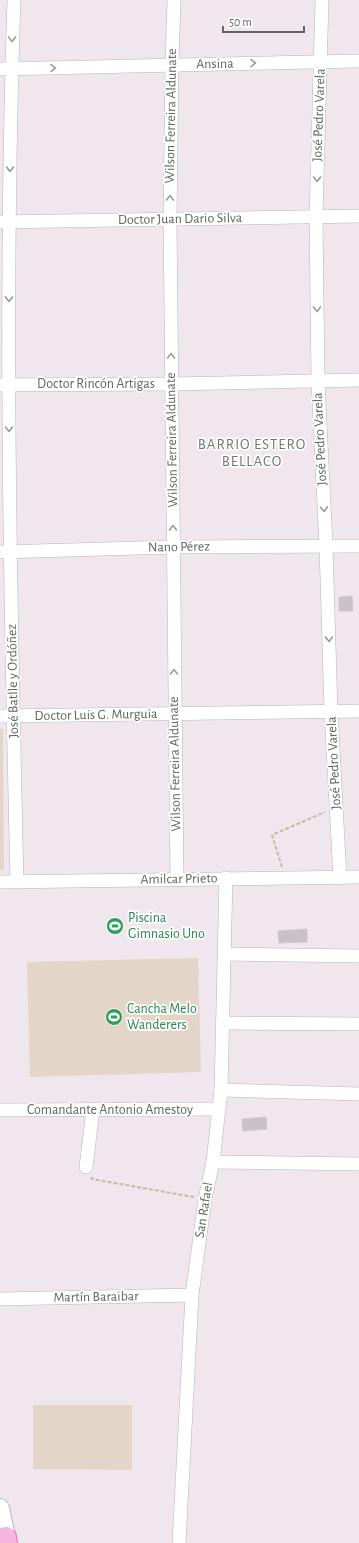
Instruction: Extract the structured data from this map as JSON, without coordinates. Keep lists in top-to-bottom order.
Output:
{
  "streets": {
    "street": [
      "Ansina",
      "José Pedro Varela",
      "Wilson Ferreira Aldunate",
      "Doctor Juan Dario Silva",
      "Doctor Rincón Artigas",
      "Nano Pérez",
      "José Batlle y Ordóñez",
      "Doctor Luis G. Murguia",
      "Amilcar Prieto",
      "Comandante Antonio Amestoy",
      "San Rafael",
      "Martín Baraibar"
    ]
  },
  "crossings": [
    ["Ansina", "José Pedro Varela"],
    ["Ansina", "Wilson Ferreira Aldunate"],
    ["Ansina", "José Batlle y Ordóñez"],
    ["José Pedro Varela", "Doctor Juan Dario Silva"],
    ["José Pedro Varela", "Doctor Rincón Artigas"],
    ["José Pedro Varela", "Nano Pérez"],
    ["José Pedro Varela", "Doctor Luis G. Murguia"],
    ["José Pedro Varela", "Amilcar Prieto"],
    ["Wilson Ferreira Aldunate", "Doctor Juan Dario Silva"],
    ["Wilson Ferreira Aldunate", "Doctor Rincón Artigas"],
    ["Wilson Ferreira Aldunate", "Nano Pérez"],
    ["Wilson Ferreira Aldunate", "Doctor Luis G. Murguia"],
    ["Wilson Ferreira Aldunate", "Amilcar Prieto"],
    ["Doctor Juan Dario Silva", "José Batlle y Ordóñez"],
    ["Doctor Rincón Artigas", "José Batlle y Ordóñez"],
    ["Nano Pérez", "José Batlle y Ordóñez"],
    ["José Batlle y Ordóñez", "Doctor Luis G. Murguia"],
    ["José Batlle y Ordóñez", "Amilcar Prieto"],
    ["Amilcar Prieto", "San Rafael"],
    ["Comandante Antonio Amestoy", "San Rafael"],
    ["San Rafael", "Martín Baraibar"]
  ],
  "one_way": [
    "Ansina",
    "José Pedro Varela",
    "Wilson Ferreira Aldunate",
    "José Batlle y Ordóñez"
  ],
  "districts": ["BARRIO ESTERO BELLACO"],
  "places": {
    "sports": ["Piscina Gimnasio Uno", "Cancha Melo Wanderers"]
  },
  "scale_bar": "50 m"
}
